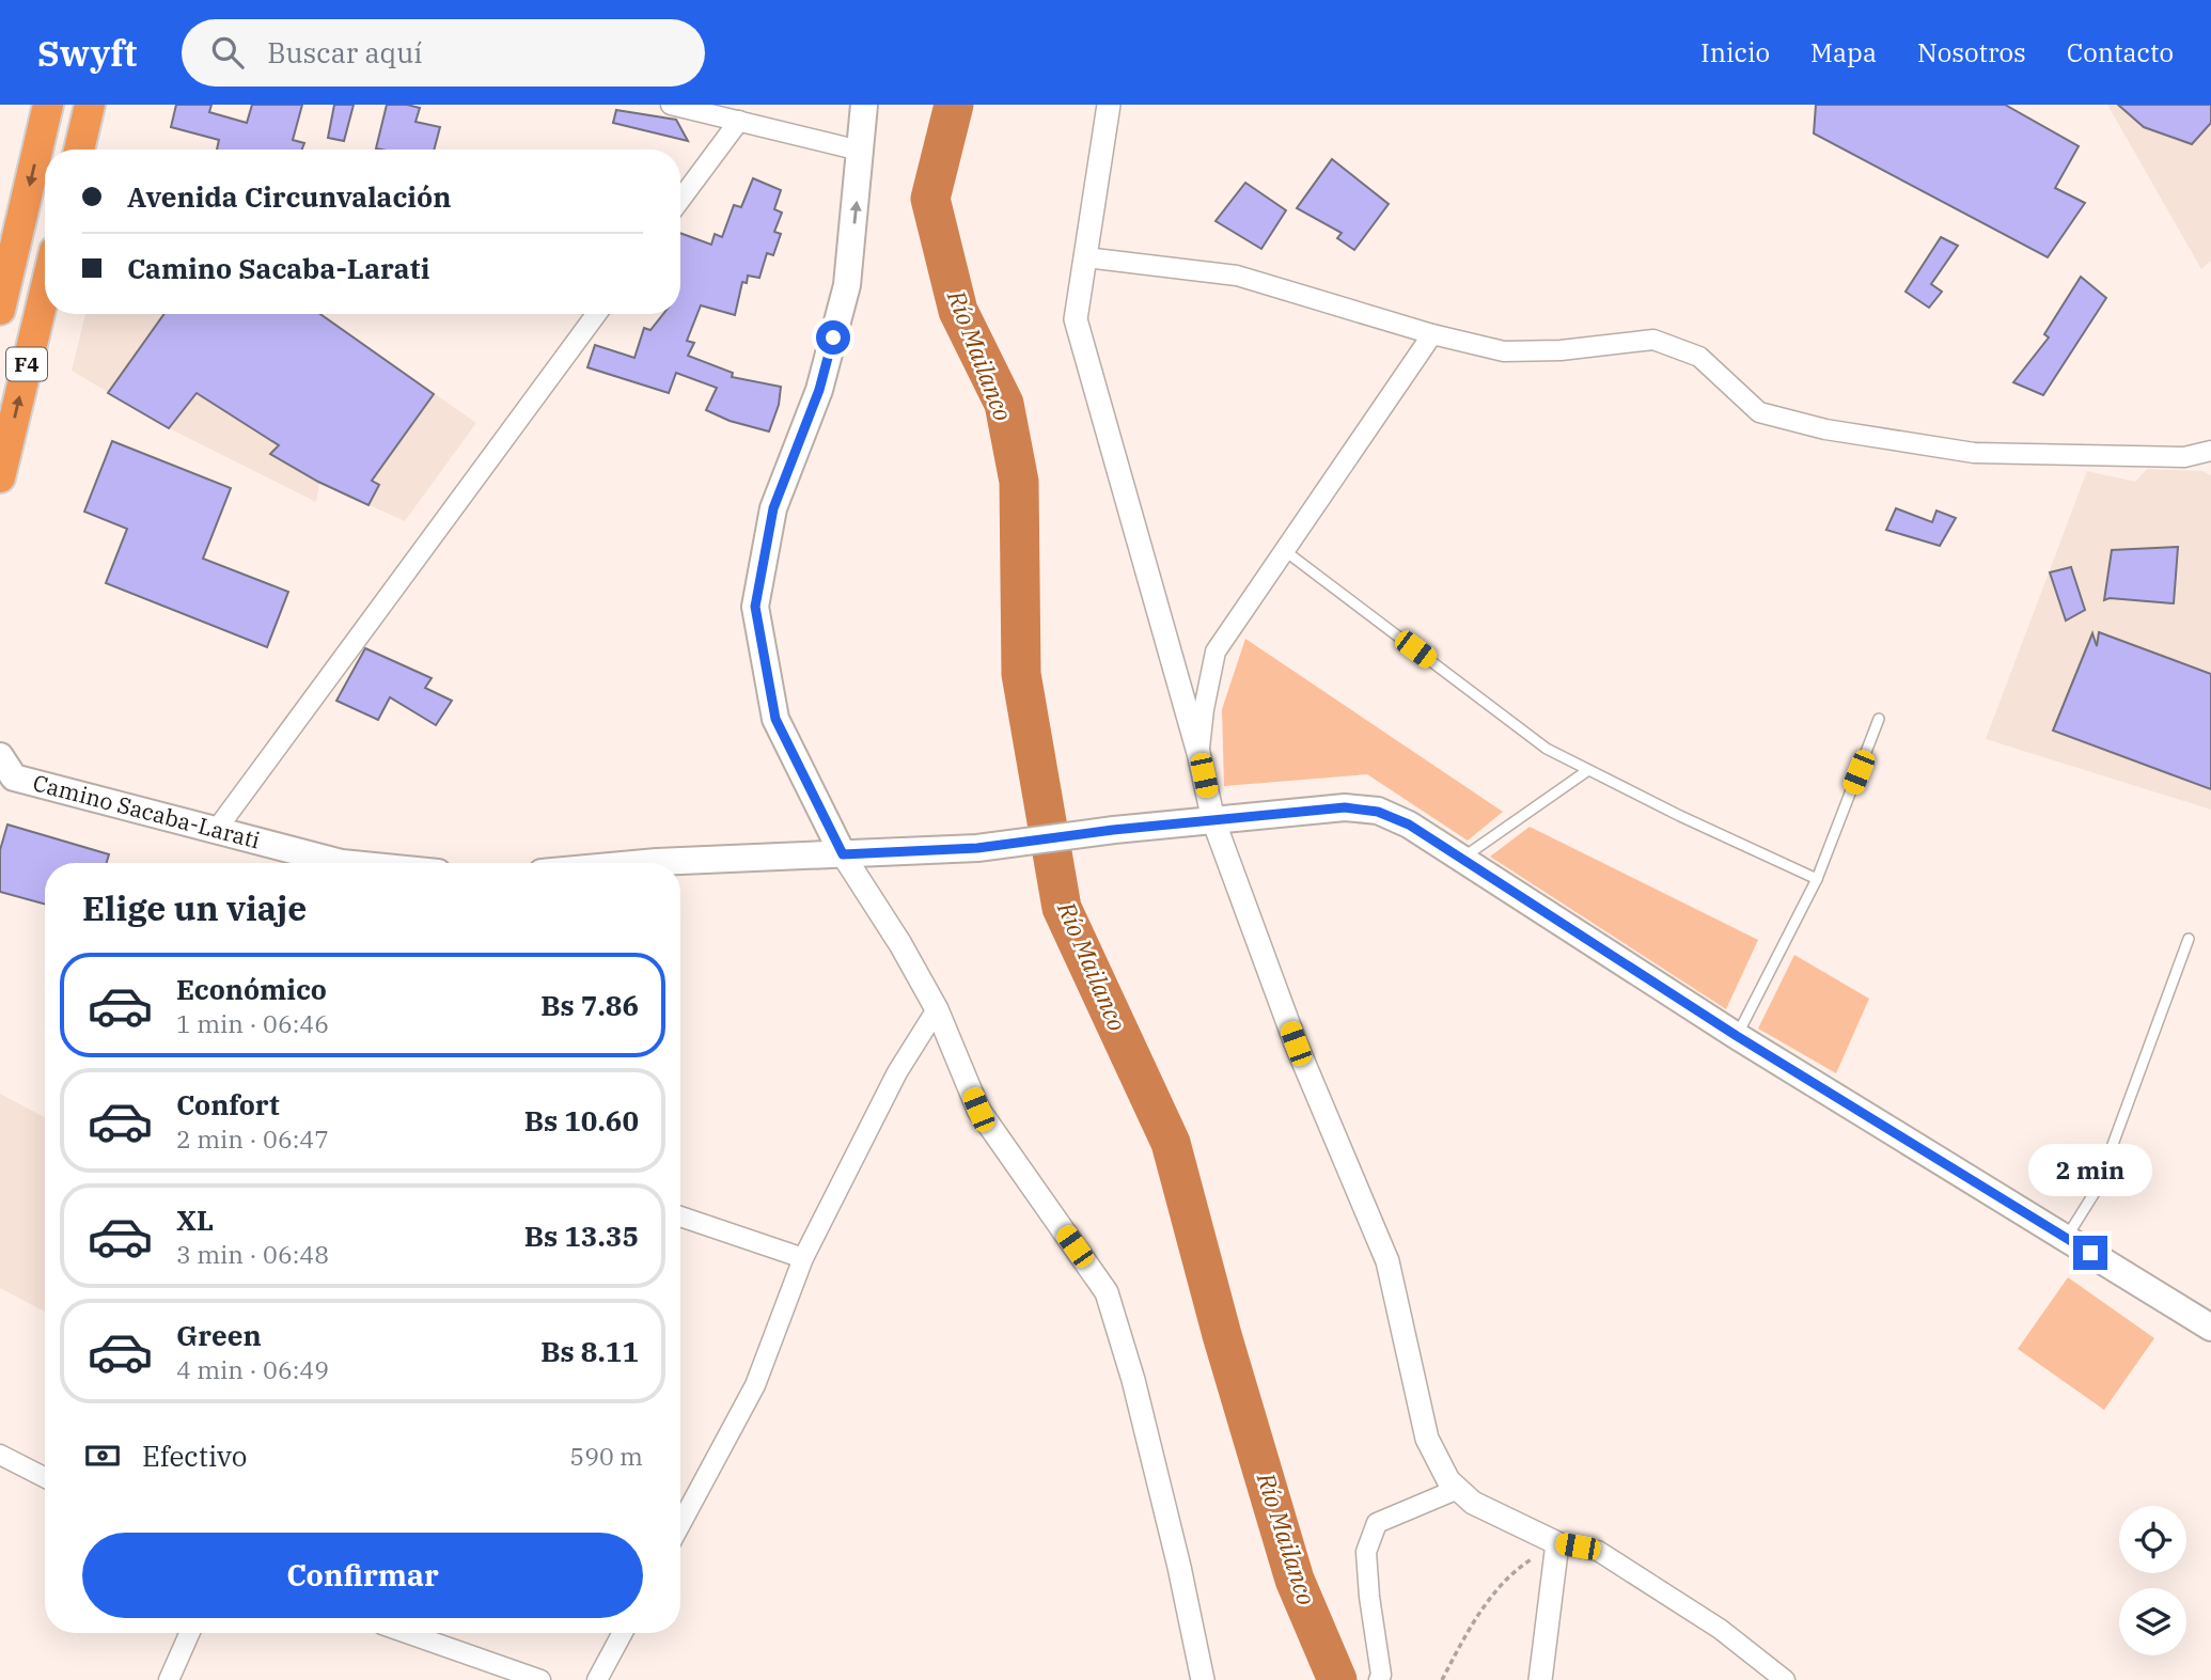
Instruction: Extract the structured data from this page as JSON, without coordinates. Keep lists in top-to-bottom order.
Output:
{
  "streets": {
    "highway": ["F4"],
    "main road": ["Camino Sacaba-Larati"]
  },
  "water": ["Río Mailanco"],
  "page": {
    "header": "Swyft",
    "search": "Buscar aquí",
    "nav": [
      "Inicio",
      "Mapa",
      "Nosotros",
      "Contacto"
    ],
    "banner": ["Avenida Circunvalación", "Camino Sacaba-Larati"],
    "heading": "Elige un viaje",
    "list": [
      {
        "name": "Económico",
        "note": "1 min · 06:46",
        "value": "Bs 7.86"
      },
      {
        "name": "Confort",
        "note": "2 min · 06:47",
        "value": "Bs 10.60"
      },
      {
        "name": "XL",
        "note": "3 min · 06:48",
        "value": "Bs 13.35"
      },
      {
        "name": "Green",
        "note": "4 min · 06:49",
        "value": "Bs 8.11"
      }
    ],
    "bubble": "2 min",
    "pay": ["Efectivo", "590 m"],
    "buttons": "Confirmar"
  }
}
